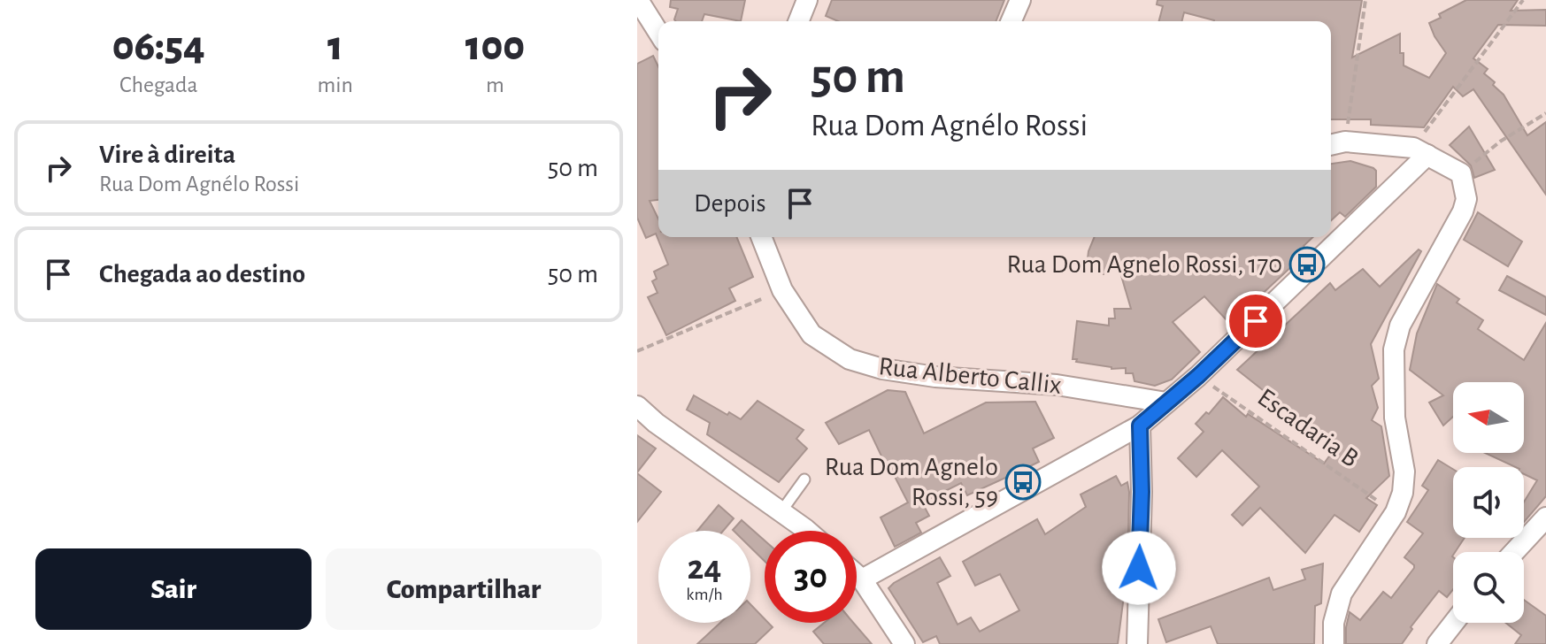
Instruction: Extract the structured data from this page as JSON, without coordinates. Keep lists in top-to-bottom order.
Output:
{
  "streets": {
    "street": ["Rua Alberto Callix"],
    "path": ["Escadaria B"]
  },
  "places": {
    "bus stop": ["Rua Dom Agnelo Rossi, 170", "Rua Dom Agnelo Rossi, 59"]
  },
  "north": "left",
  "page": {
    "eta": [
      "06:54",
      "Chegada",
      "1",
      "min",
      "100",
      "m"
    ],
    "turn": ["50 m", "Rua Dom Agnélo Rossi"],
    "list": [
      {
        "name": "Vire à direita",
        "note": "Rua Dom Agnélo Rossi",
        "value": "50 m"
      },
      {
        "name": "Chegada ao destino",
        "value": "50 m"
      }
    ],
    "then": "Depois",
    "speed": "24 km/h",
    "limit": "30",
    "buttons": ["Sair", "Compartilhar"]
  }
}
